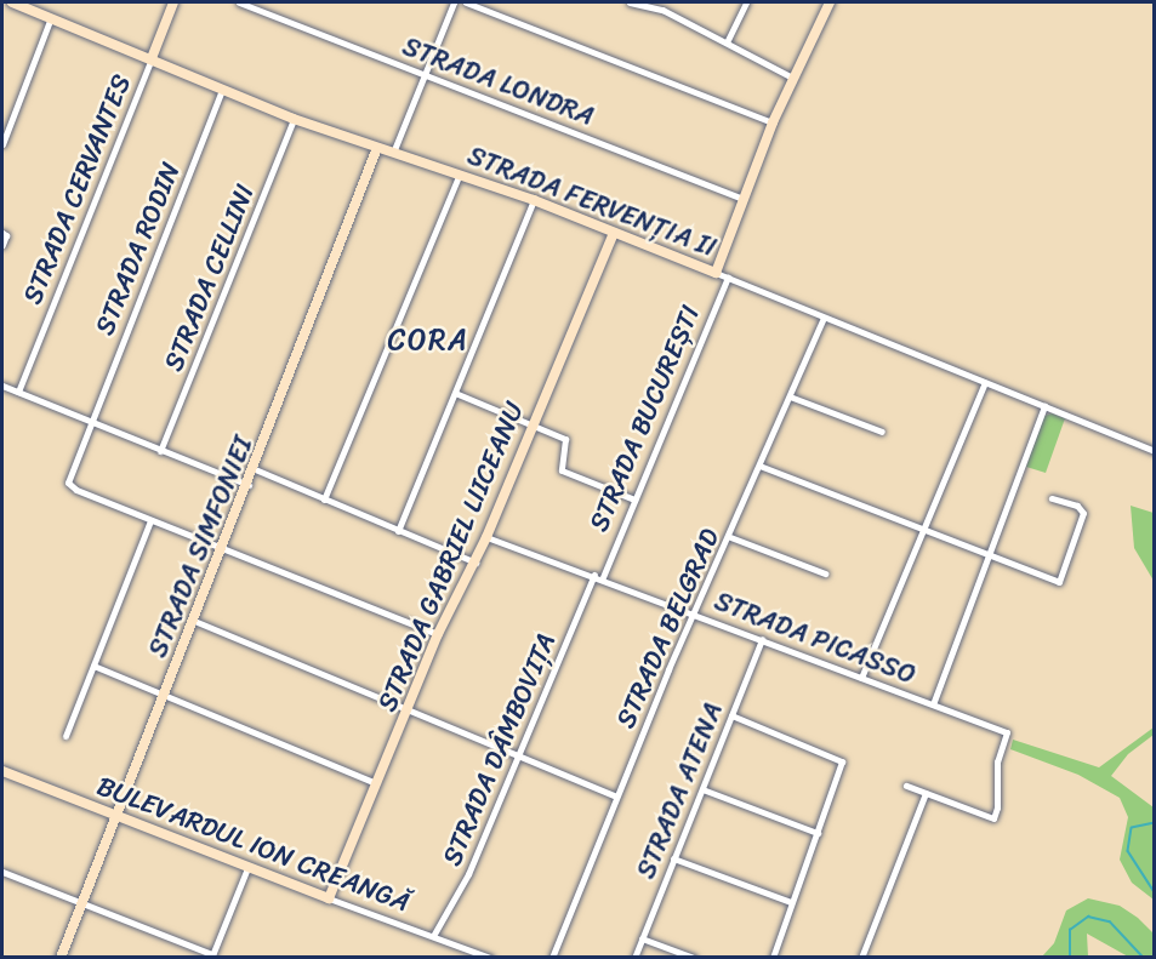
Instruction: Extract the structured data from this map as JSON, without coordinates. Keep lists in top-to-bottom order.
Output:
{
  "streets": {
    "street": [
      "STRADA LONDRA",
      "STRADA CERVANTES",
      "STRADA FERVENȚIA II",
      "STRADA RODIN",
      "STRADA CELLINI",
      "STRADA BUCUREȘTI",
      "STRADA SIMFONIEI",
      "STRADA GABRIEL LIICEANU",
      "STRADA BELGRAD",
      "STRADA PICASSO",
      "STRADA DÂMBOVIȚA",
      "STRADA ATENA",
      "BULEVARDUL ION CREANGĂ"
    ]
  },
  "crossings": [
    ["STRADA LONDRA", "STRADA BUCUREȘTI"],
    ["STRADA CERVANTES", "STRADA FERVENȚIA II"],
    ["STRADA FERVENȚIA II", "STRADA RODIN"],
    ["STRADA FERVENȚIA II", "STRADA CELLINI"],
    ["STRADA FERVENȚIA II", "STRADA BUCUREȘTI"],
    ["STRADA FERVENȚIA II", "STRADA SIMFONIEI"],
    ["STRADA FERVENȚIA II", "STRADA GABRIEL LIICEANU"],
    ["STRADA FERVENȚIA II", "STRADA BELGRAD"],
    ["STRADA BUCUREȘTI", "STRADA PICASSO"],
    ["STRADA BUCUREȘTI", "STRADA DÂMBOVIȚA"],
    ["STRADA SIMFONIEI", "BULEVARDUL ION CREANGĂ"],
    ["STRADA GABRIEL LIICEANU", "STRADA PICASSO"],
    ["STRADA GABRIEL LIICEANU", "BULEVARDUL ION CREANGĂ"],
    ["STRADA BELGRAD", "STRADA PICASSO"],
    ["STRADA PICASSO", "STRADA DÂMBOVIȚA"],
    ["STRADA PICASSO", "STRADA ATENA"],
    ["STRADA DÂMBOVIȚA", "BULEVARDUL ION CREANGĂ"]
  ],
  "districts": ["CORA"]
}
